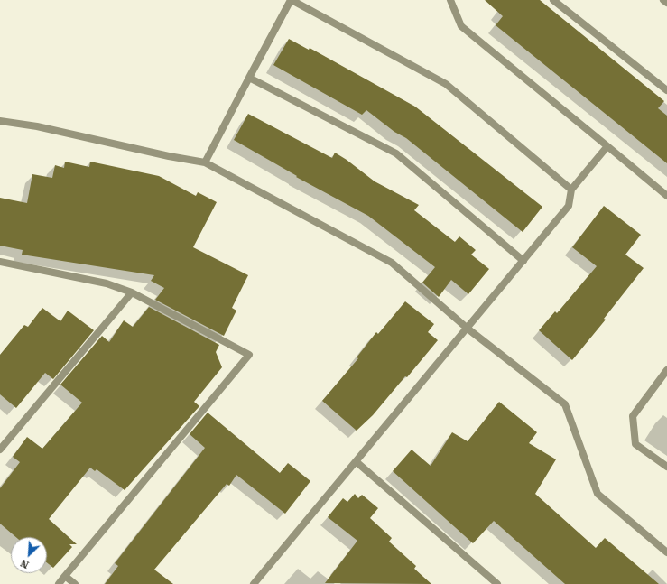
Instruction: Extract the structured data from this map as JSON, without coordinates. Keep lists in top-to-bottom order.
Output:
{
  "north": "bottom left"
}
